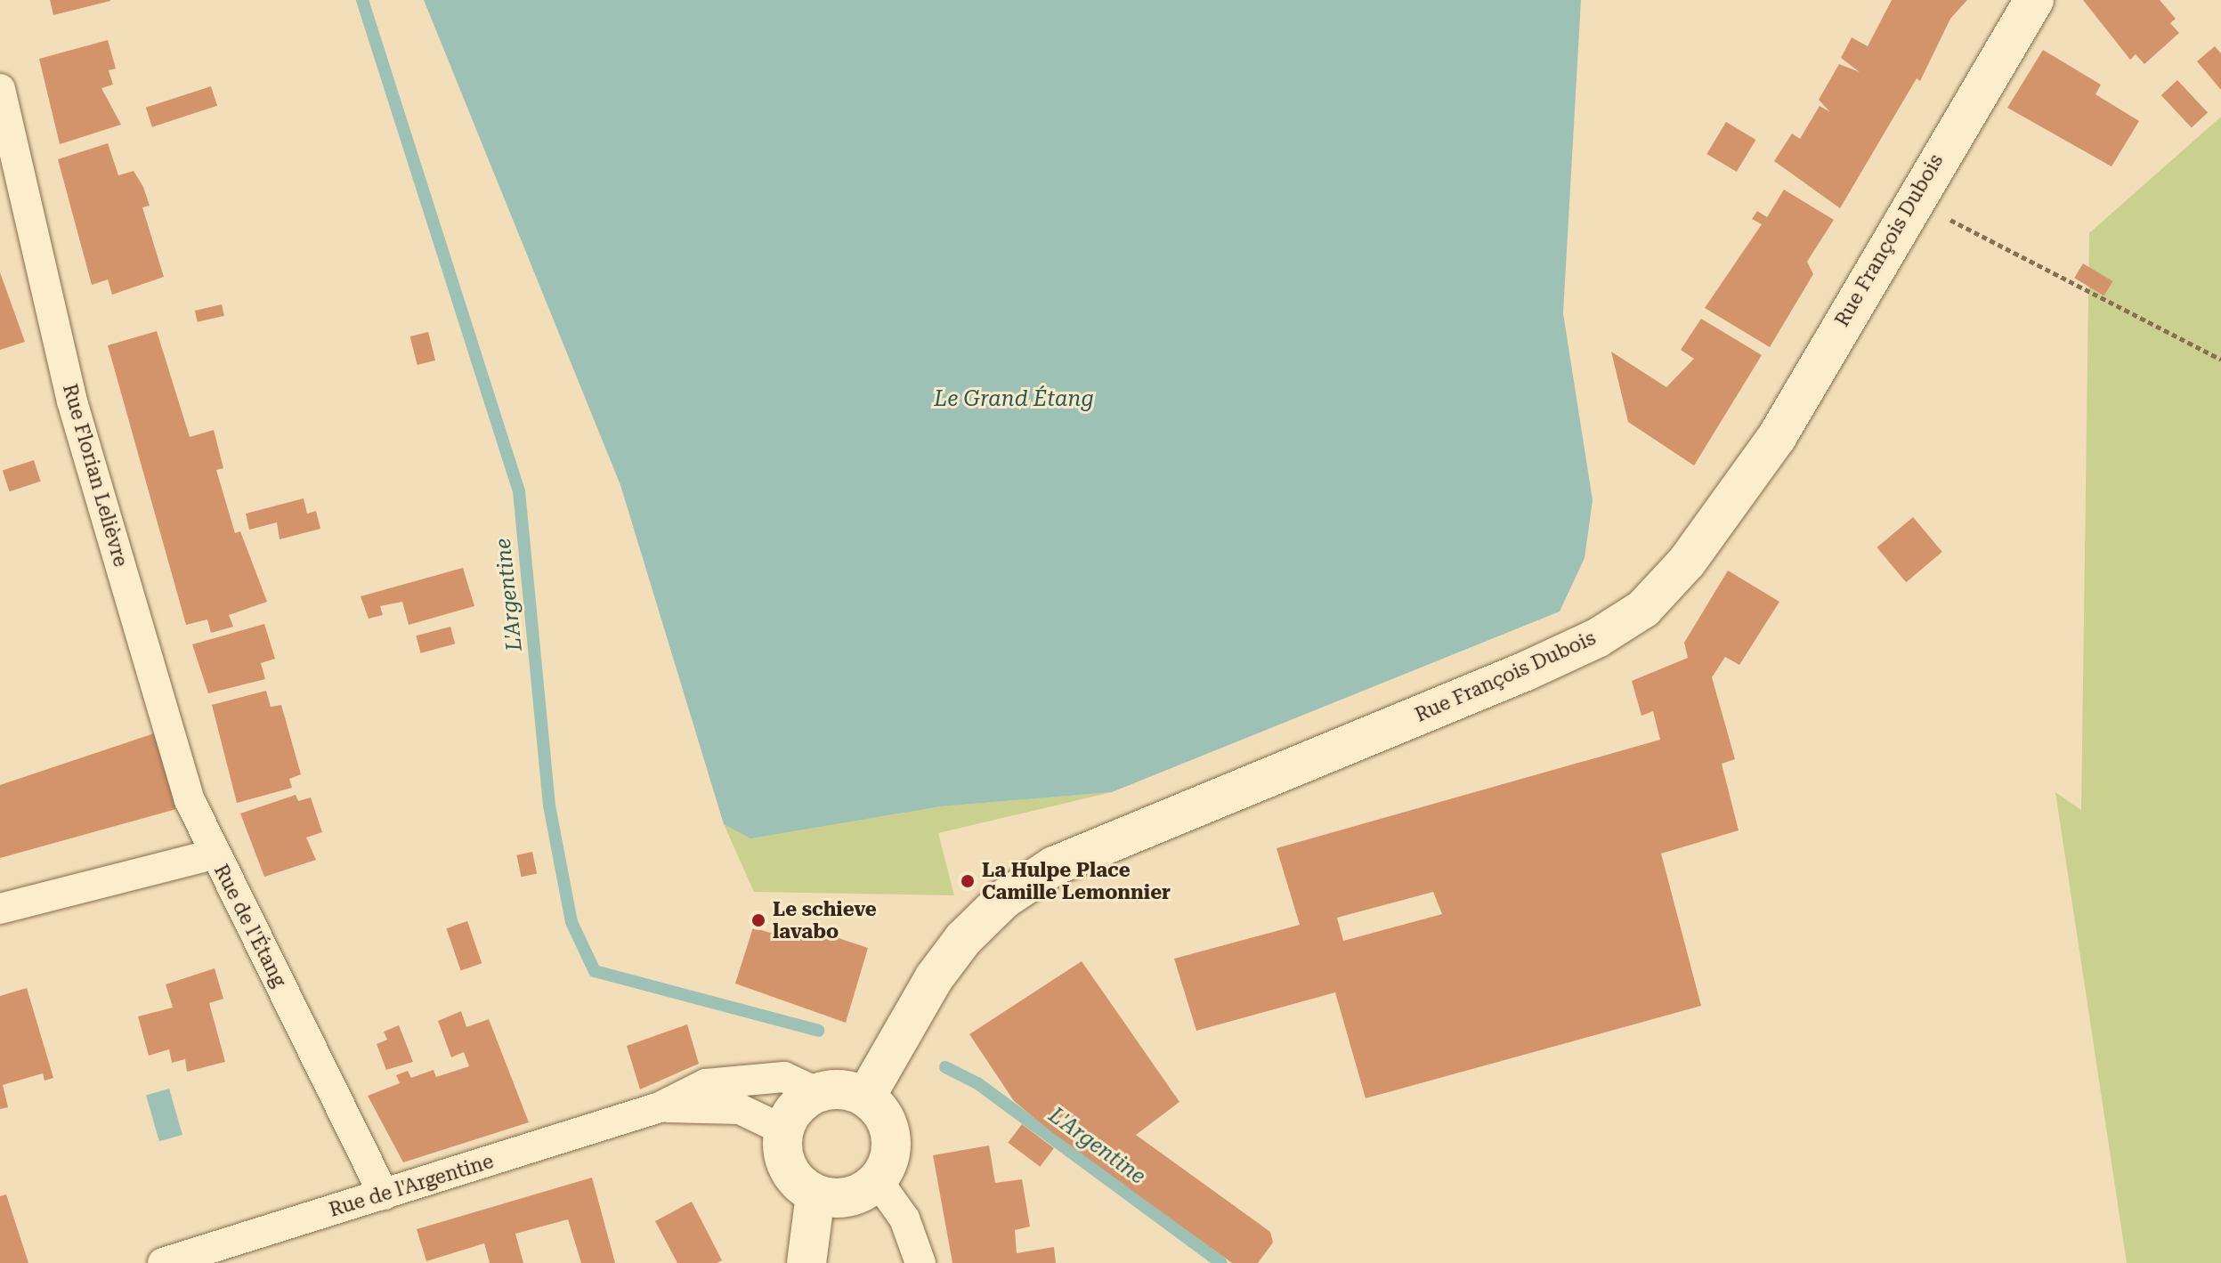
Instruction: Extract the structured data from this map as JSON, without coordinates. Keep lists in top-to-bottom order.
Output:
{
  "streets": {
    "main road": ["Rue François Dubois"],
    "street": ["Rue Florian Lelièvre", "Rue de l'Étang", "Rue de l'Argentine"]
  },
  "crossings": [
    ["Rue François Dubois", "Rue de l'Argentine"],
    ["Rue Florian Lelièvre", "Rue de l'Étang"],
    ["Rue de l'Étang", "Rue de l'Argentine"]
  ],
  "water": ["Le Grand Étang", "L'Argentine"],
  "places": ["La Hulpe Place Camille Lemonnier", "Le schieve lavabo"]
}
